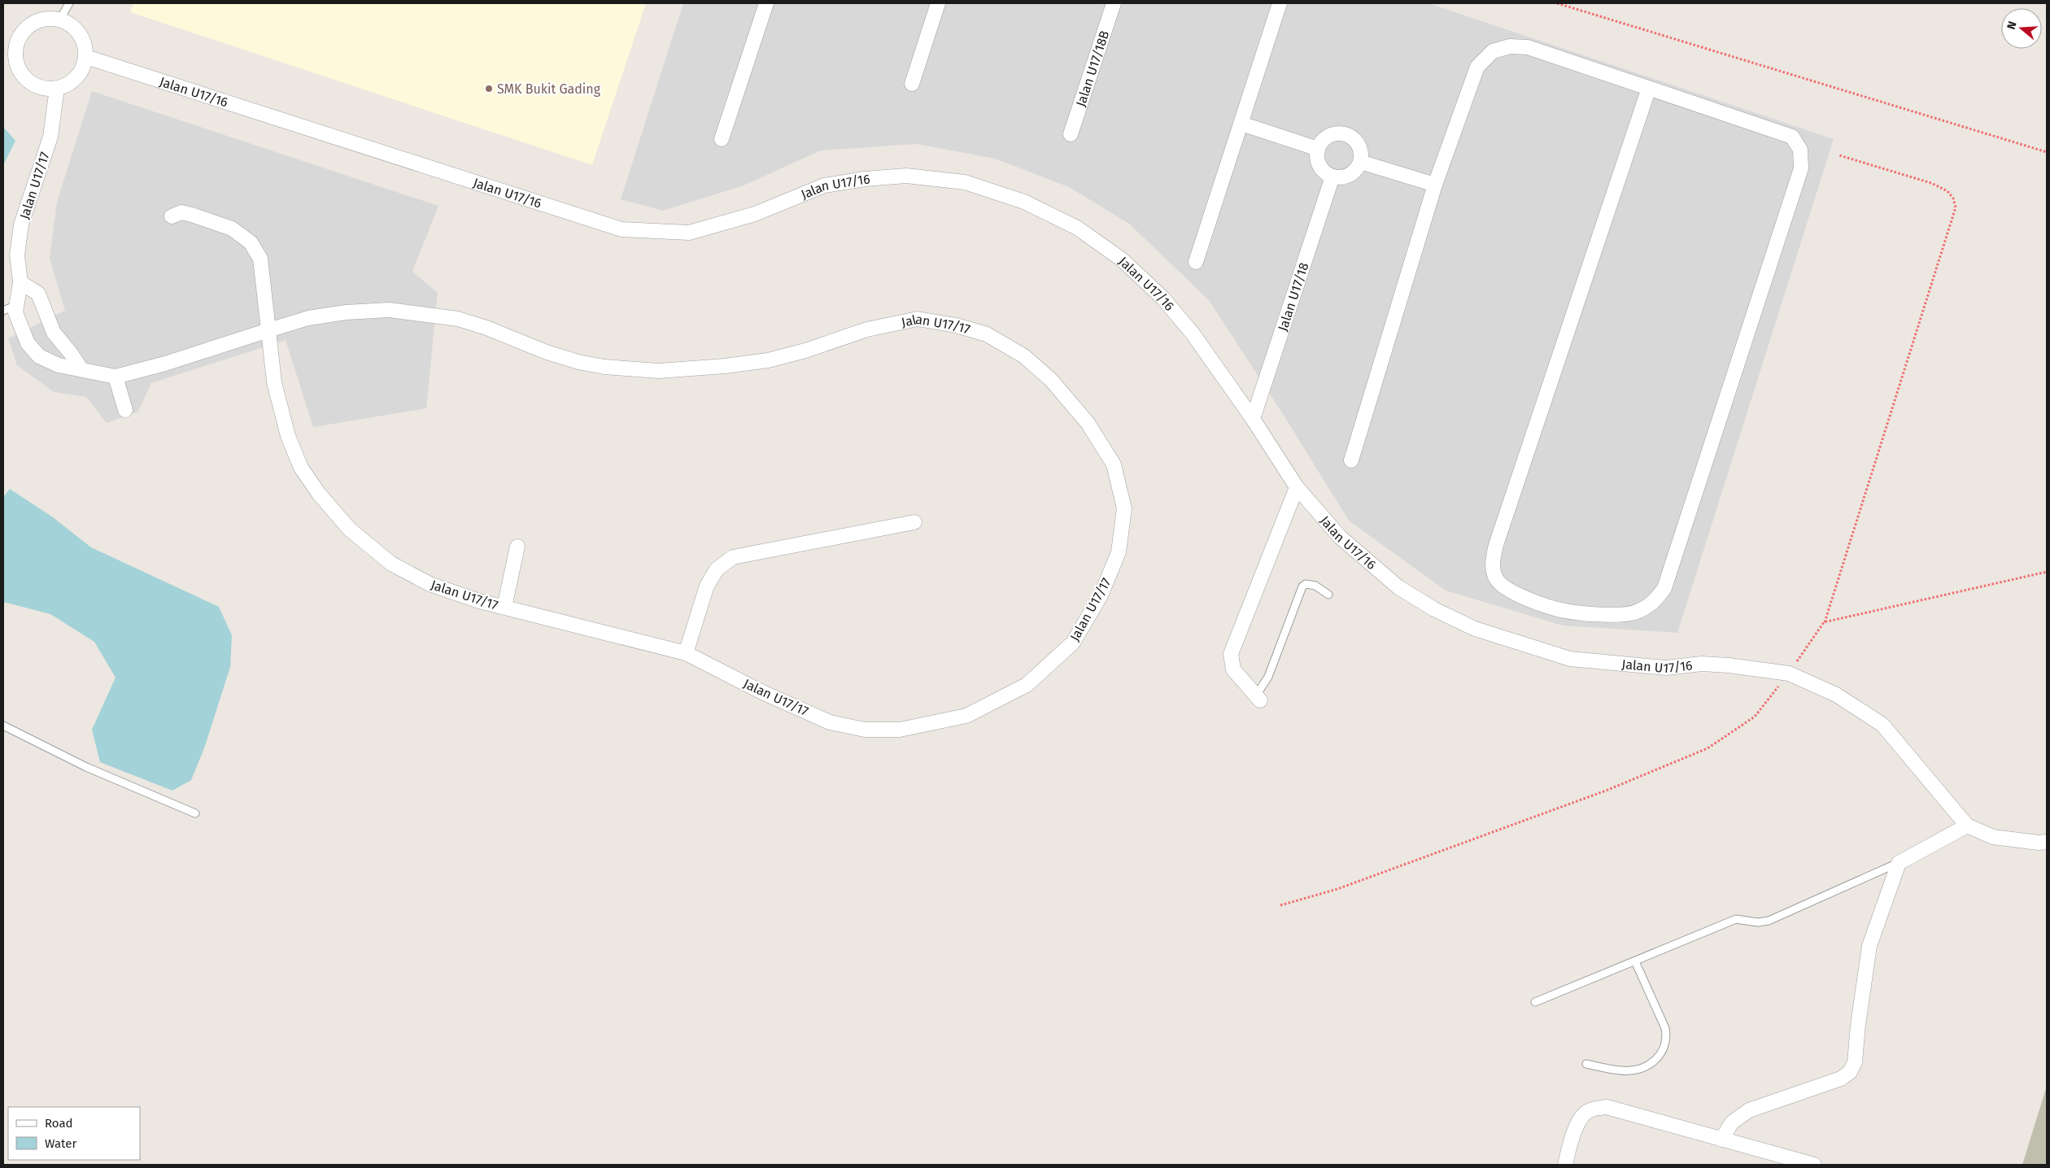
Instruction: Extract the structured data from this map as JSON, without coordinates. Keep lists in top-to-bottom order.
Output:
{
  "streets": {
    "street": [
      "Jalan U17/18B",
      "Jalan U17/16",
      "Jalan U17/17",
      "Jalan U17/18"
    ]
  },
  "crossings": [
    ["Jalan U17/16", "Jalan U17/17"],
    ["Jalan U17/16", "Jalan U17/18"]
  ],
  "places": ["SMK Bukit Gading"],
  "legend": ["Road", "Water"],
  "north": "left"
}
